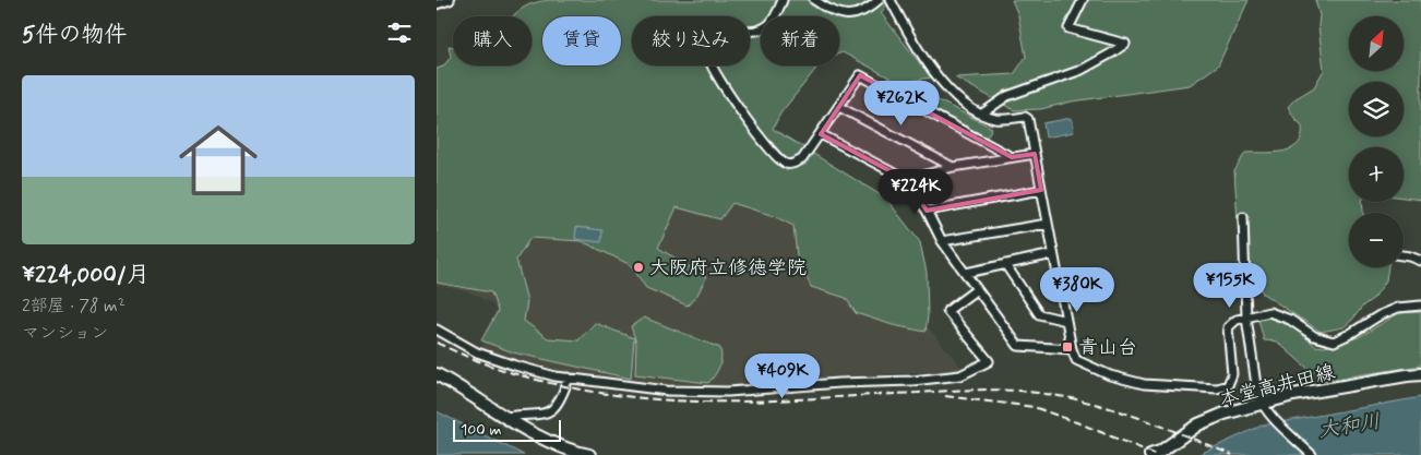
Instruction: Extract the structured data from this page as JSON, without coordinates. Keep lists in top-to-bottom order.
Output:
{
  "streets": {
    "main road": ["本堂高井田線"]
  },
  "water": ["大和川"],
  "places": {
    "other": ["大阪府立修徳学院"],
    "transit": ["青山台"]
  },
  "scale_bar": "100 m",
  "north": "top right",
  "page": {
    "heading": "5件の物件",
    "map_buttons": ["+", "−"],
    "chip": [
      "購入",
      "賃貸",
      "絞り込み",
      "新着"
    ],
    "list": [
      {
        "name": "¥224,000/月",
        "note": "2部屋 · 78 m² · マンション"
      }
    ],
    "price": [
      "¥262K",
      "¥224K",
      "¥155K",
      "¥380K",
      "¥409K"
    ],
    "scale": "100 m"
  }
}
